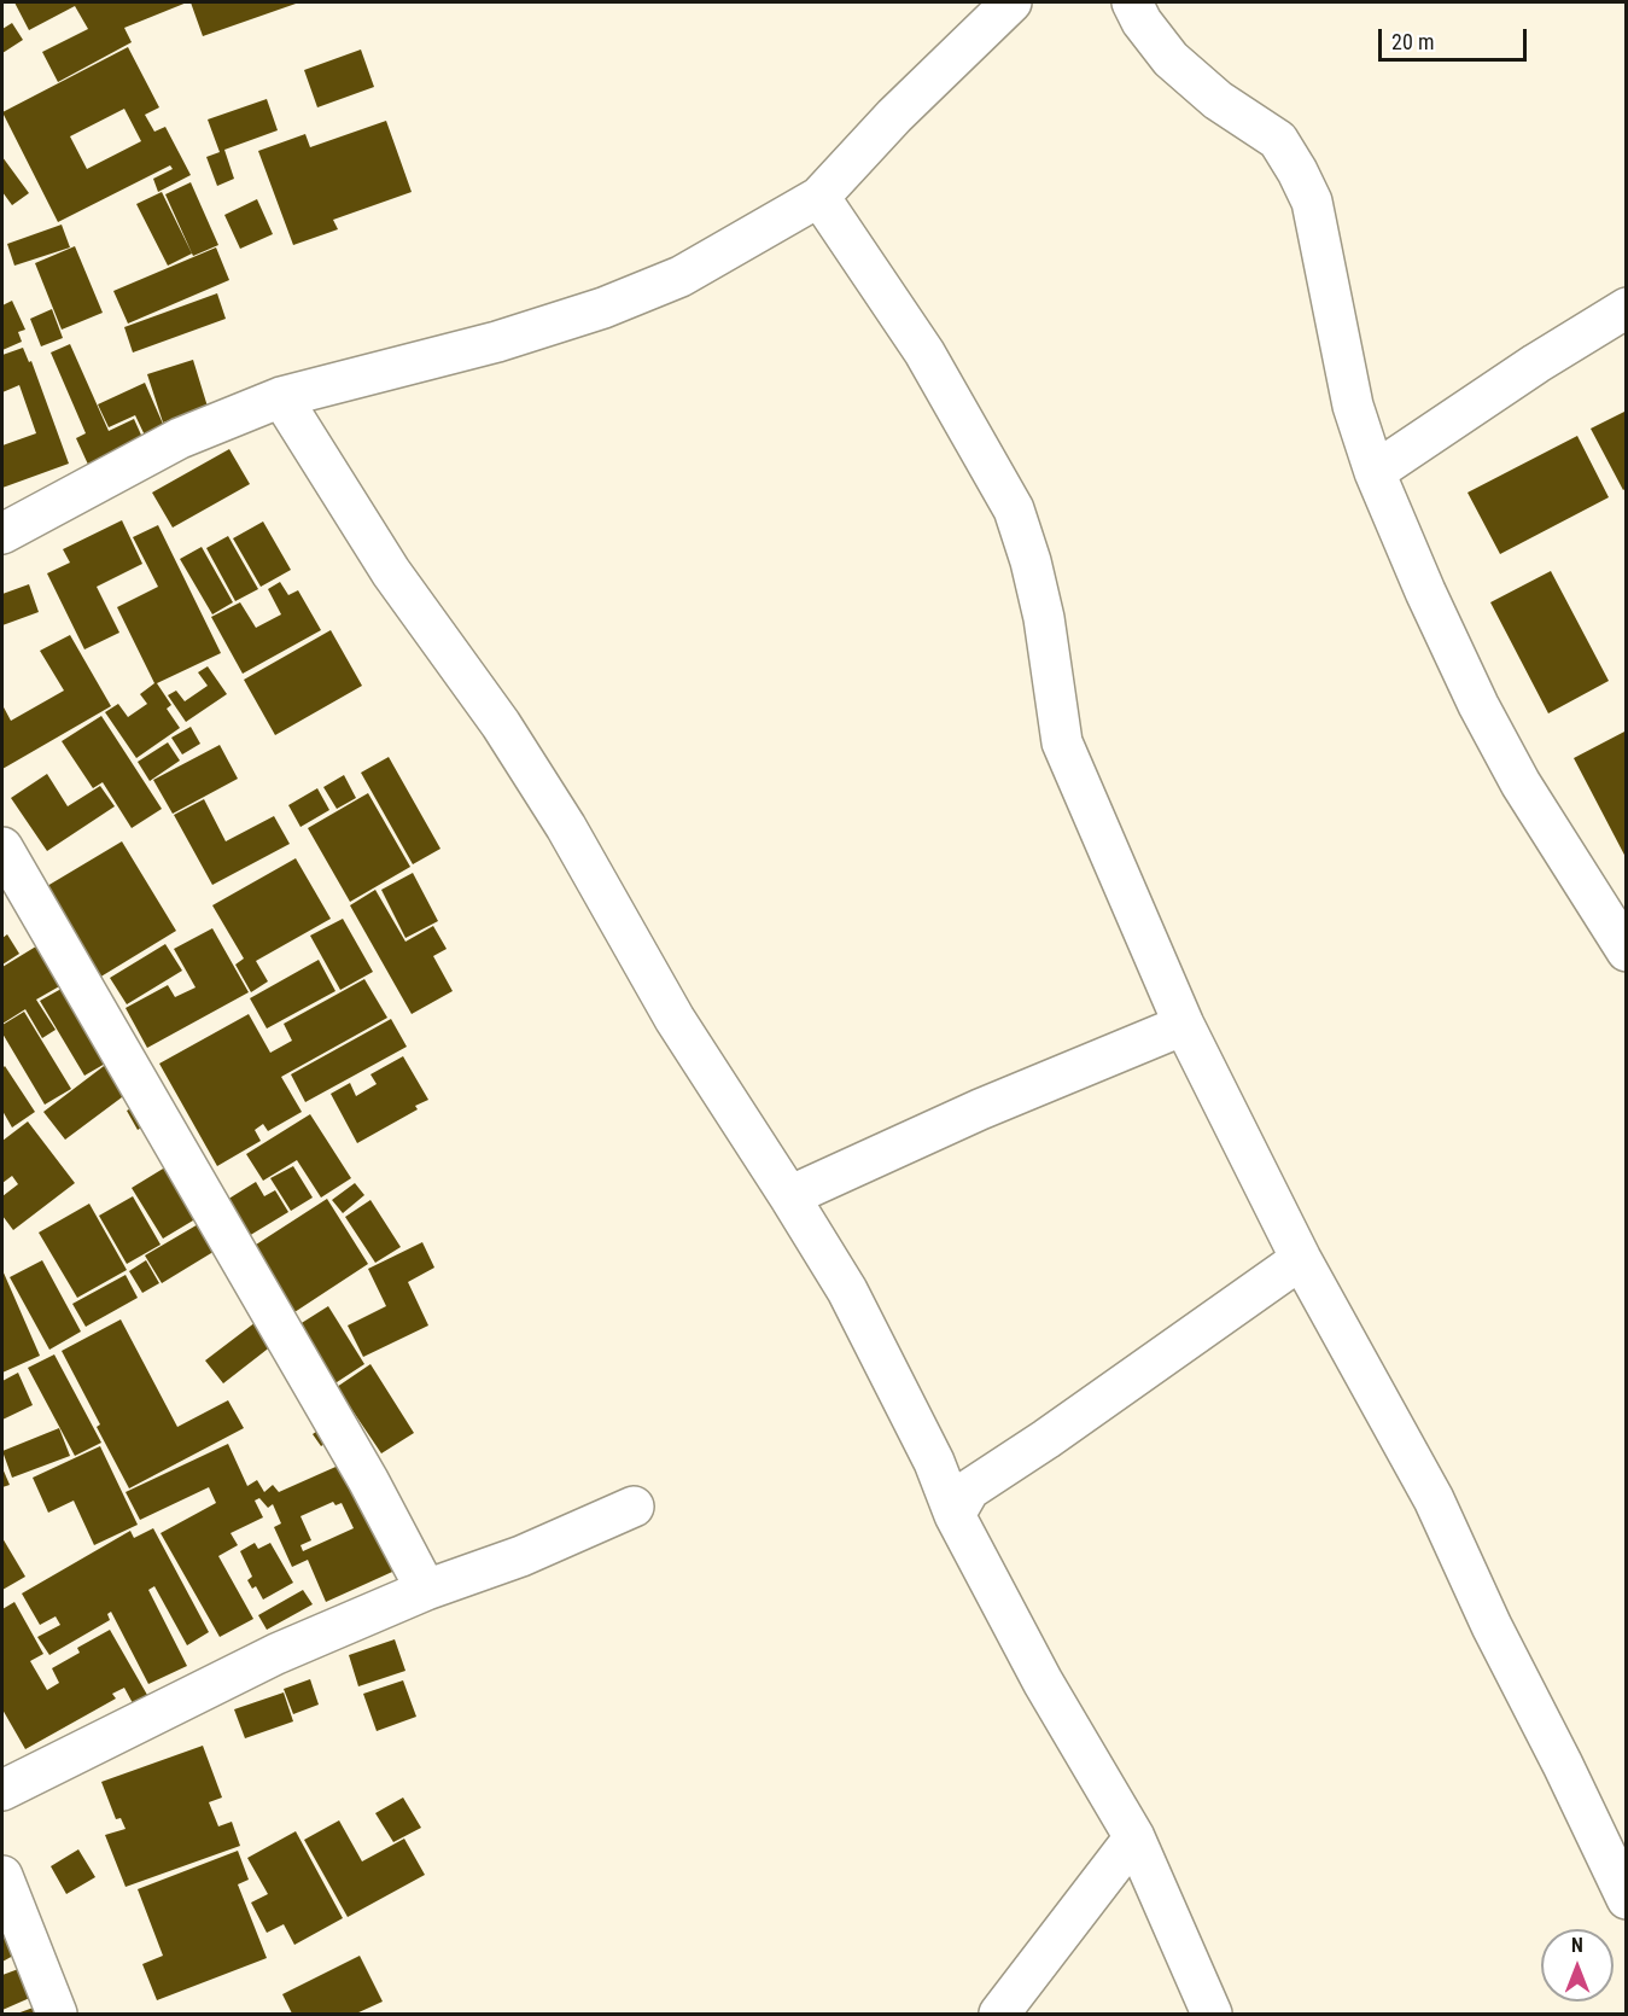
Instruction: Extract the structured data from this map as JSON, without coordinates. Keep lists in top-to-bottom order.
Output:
{
  "scale_bar": "20 m",
  "north": "top"
}
